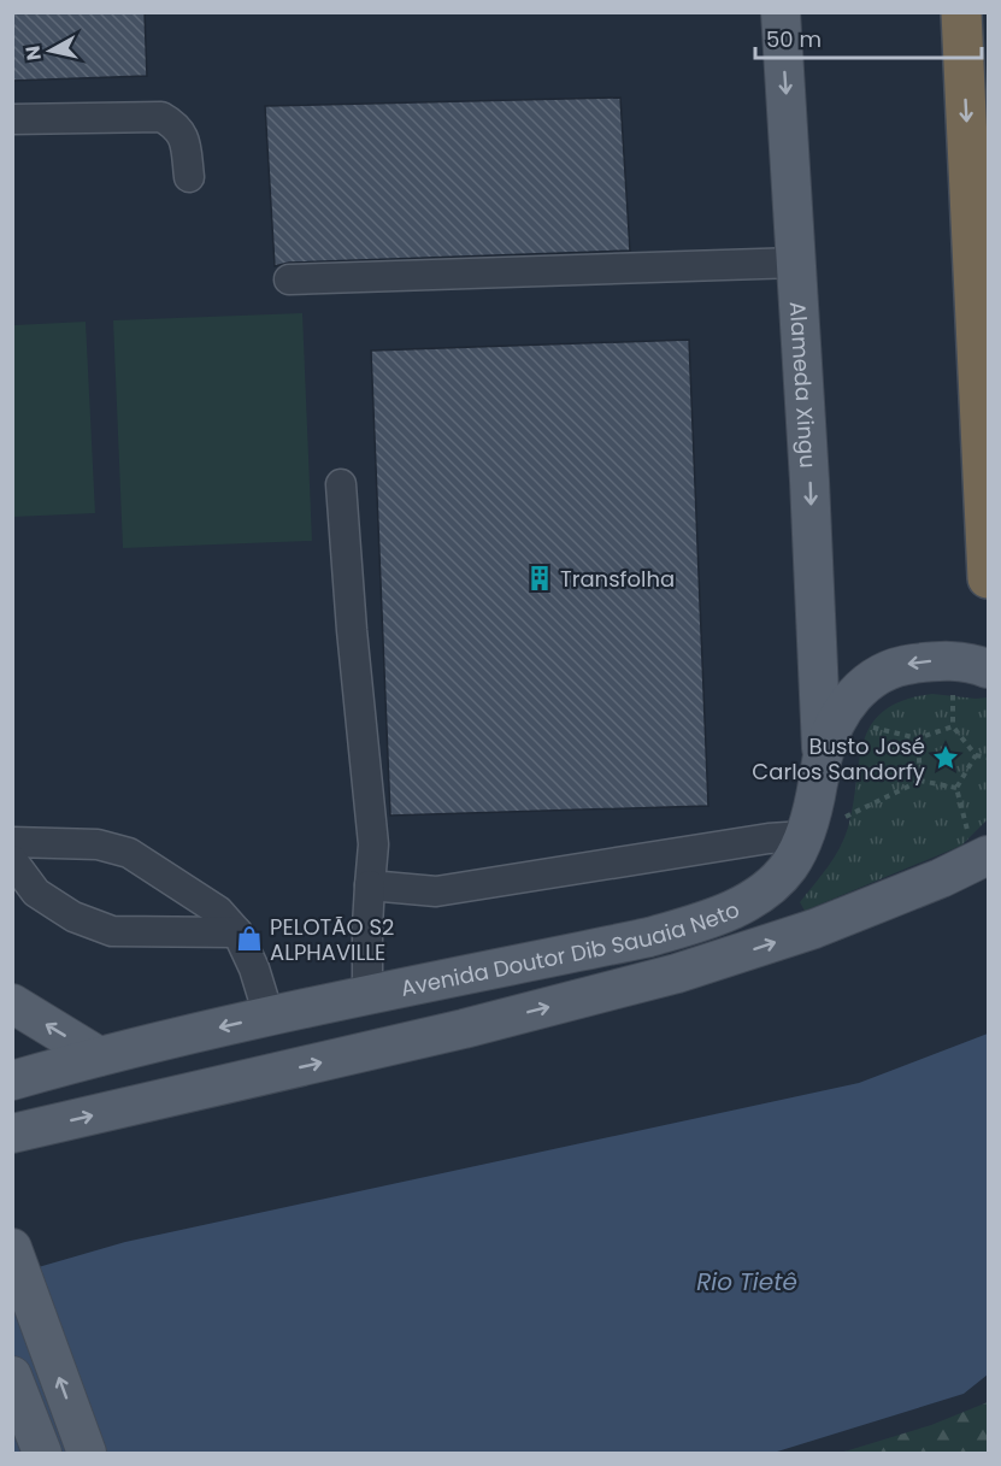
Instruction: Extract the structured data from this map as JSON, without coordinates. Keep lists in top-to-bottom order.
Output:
{
  "streets": {
    "main road": ["Alameda Xingu", "Avenida Doutor Dib Sauaia Neto"]
  },
  "crossings": [
    ["Alameda Xingu", "Avenida Doutor Dib Sauaia Neto"]
  ],
  "one_way": ["Alameda Xingu"],
  "water": ["Rio Tietê"],
  "places": {
    "building": ["Transfolha"],
    "place": ["Busto José Carlos Sandorfy"],
    "shop": ["PELOTÃO S2 ALPHAVILLE"]
  },
  "scale_bar": "50 m",
  "north": "left"
}
